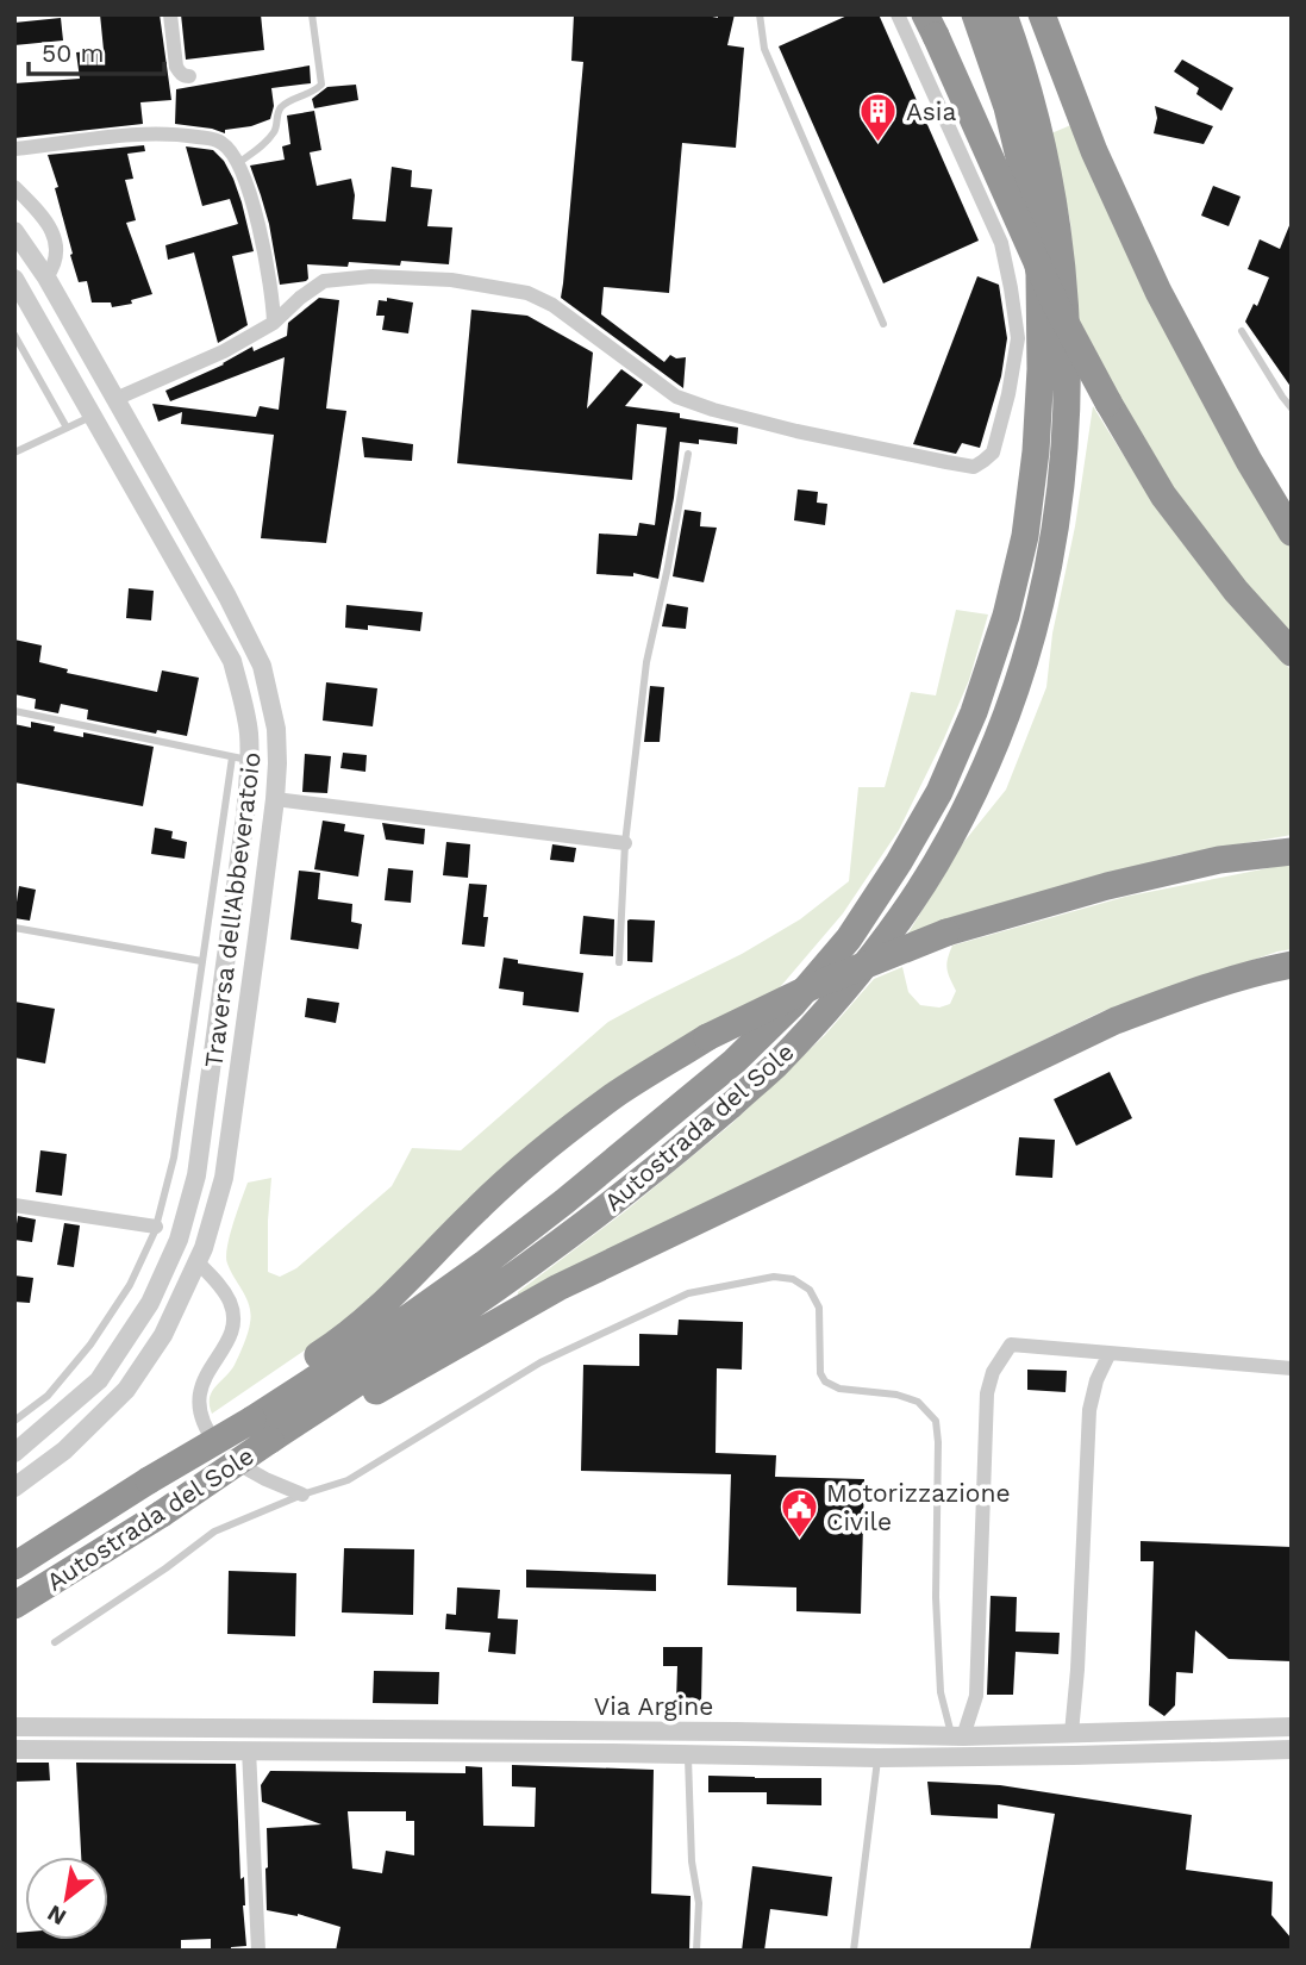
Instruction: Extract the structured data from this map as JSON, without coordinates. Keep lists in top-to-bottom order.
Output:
{
  "streets": {
    "highway": ["Autostrada del Sole"],
    "street": ["Traversa dell'Abbeveratoio", "Via Argine"]
  },
  "places": {
    "building": ["Asia"],
    "public building": ["Motorizzazione Civile"]
  },
  "scale_bar": "50 m",
  "north": "bottom left"
}
